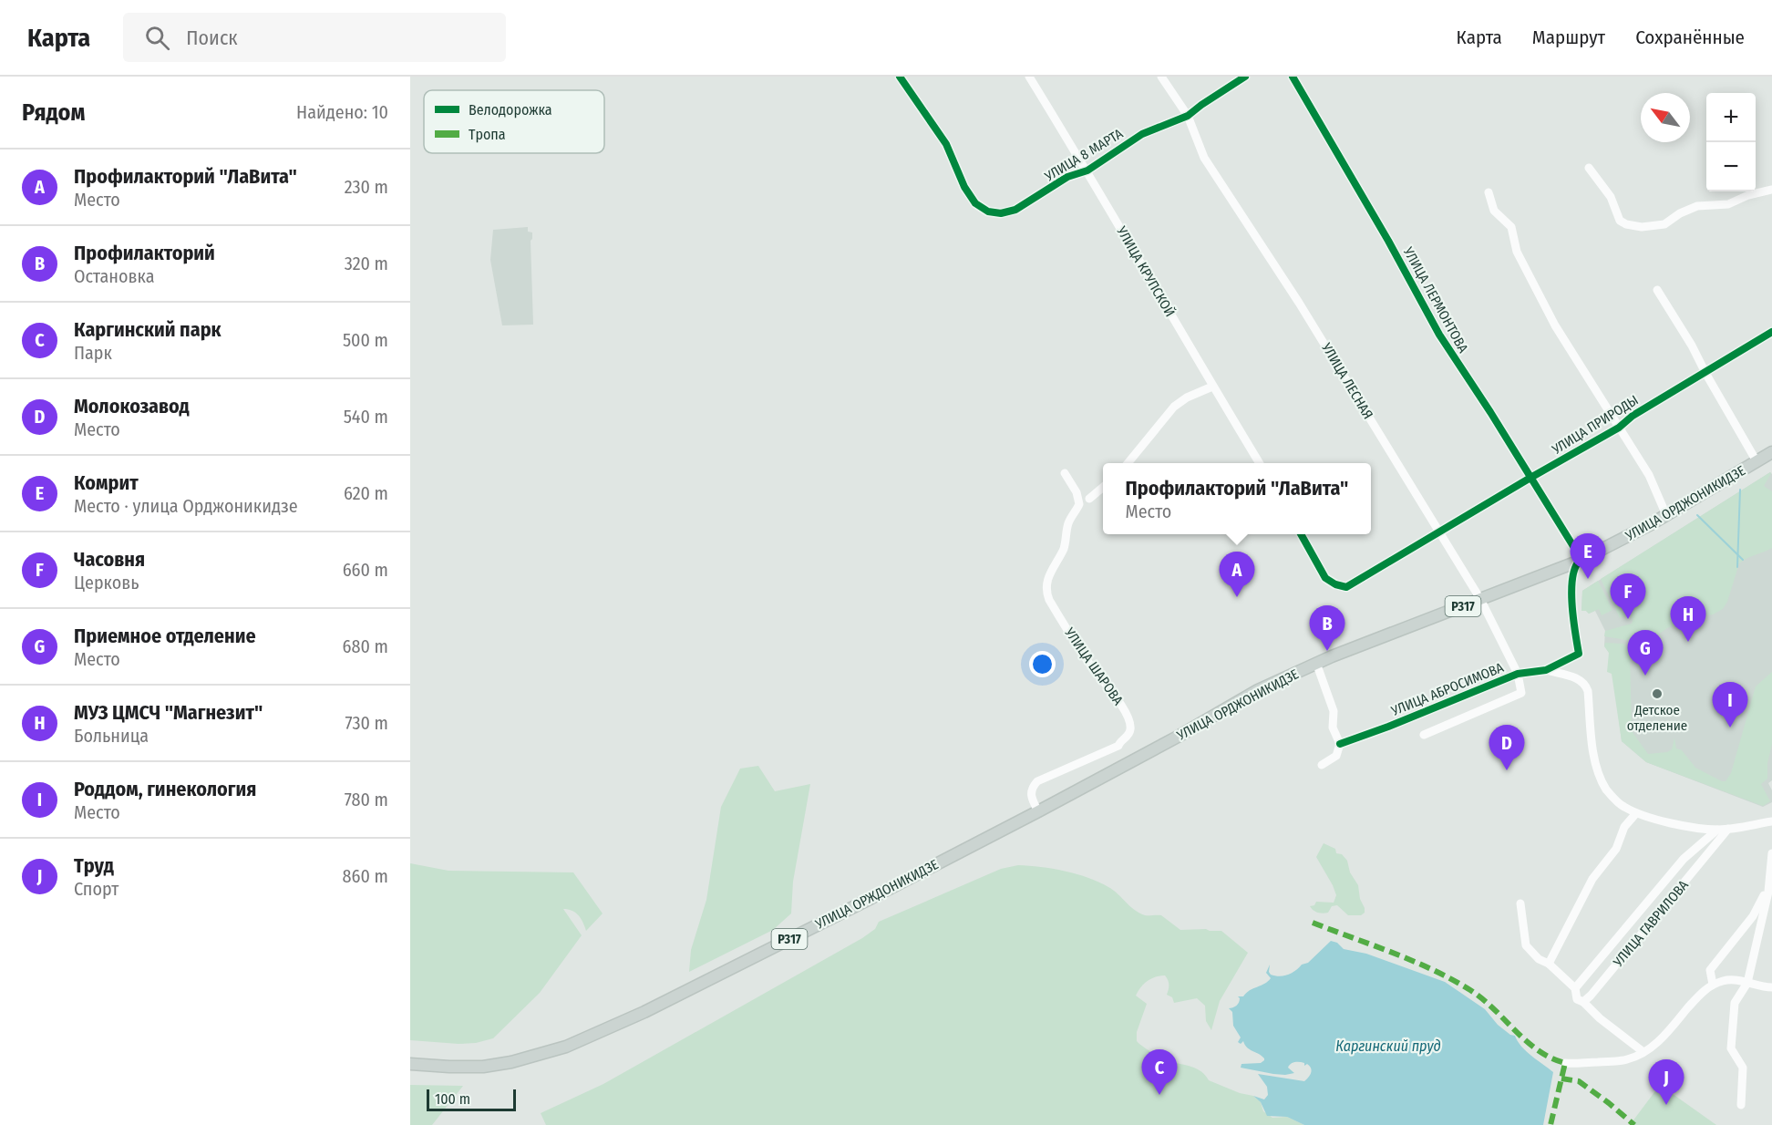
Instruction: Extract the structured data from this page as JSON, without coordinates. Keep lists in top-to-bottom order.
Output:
{
  "streets": {
    "main road": ["УЛИЦА ОРДЖОНИКИДЗЕ", "Р317", "УЛИЦА ОРЖДОНИКИДЗЕ"],
    "street": [
      "УЛИЦА 8 МАРТА",
      "УЛИЦА КРУПСКОЙ",
      "УЛИЦА ЛЕРМОНТОВА",
      "УЛИЦА ЛЕСНАЯ",
      "УЛИЦА ПРИРОДЫ",
      "УЛИЦА ШАРОВА",
      "УЛИЦА АБРОСИМОВА",
      "УЛИЦА ГАВРИЛОВА"
    ]
  },
  "crossings": [
    ["УЛИЦА 8 МАРТА", "УЛИЦА КРУПСКОЙ"],
    ["УЛИЦА 8 МАРТА", "УЛИЦА ЛЕСНАЯ"],
    ["УЛИЦА ЛЕРМОНТОВА", "УЛИЦА ПРИРОДЫ"],
    ["УЛИЦА ЛЕРМОНТОВА", "УЛИЦА ОРДЖОНИКИДЗЕ"],
    ["УЛИЦА ЛЕРМОНТОВА", "УЛИЦА АБРОСИМОВА"],
    ["УЛИЦА ЛЕСНАЯ", "УЛИЦА ПРИРОДЫ"],
    ["УЛИЦА ЛЕСНАЯ", "УЛИЦА ОРДЖОНИКИДЗЕ"],
    ["УЛИЦА ЛЕСНАЯ", "УЛИЦА АБРОСИМОВА"],
    ["УЛИЦА ОРДЖОНИКИДЗЕ", "УЛИЦА АБРОСИМОВА"],
    ["УЛИЦА ОРДЖОНИКИДЗЕ", "УЛИЦА ОРЖДОНИКИДЗЕ"],
    ["УЛИЦА ШАРОВА", "УЛИЦА ОРЖДОНИКИДЗЕ"]
  ],
  "water": ["Каргинский пруд"],
  "places": ["Детское отделение"],
  "legend": ["Велодорожка", "Тропа"],
  "scale_bar": "100 m",
  "north": "top left",
  "page": {
    "header": "Карта",
    "search": "Поиск",
    "nav": ["Карта", "Маршрут", "Сохранённые"],
    "heading": ["Рядом", "Найдено: 10"],
    "map_buttons": ["+", "−"],
    "list": [
      {
        "mark": "A",
        "name": "Профилакторий \"ЛаВита\"",
        "note": "Место",
        "value": "230 m"
      },
      {
        "mark": "B",
        "name": "Профилакторий",
        "note": "Остановка",
        "value": "320 m"
      },
      {
        "mark": "C",
        "name": "Каргинский парк",
        "note": "Парк",
        "value": "500 m"
      },
      {
        "mark": "D",
        "name": "Молокозавод",
        "note": "Место",
        "value": "540 m"
      },
      {
        "mark": "E",
        "name": "Комрит",
        "note": "Место · улица Орджоникидзе",
        "value": "620 m"
      },
      {
        "mark": "F",
        "name": "Часовня",
        "note": "Церковь",
        "value": "660 m"
      },
      {
        "mark": "G",
        "name": "Приемное отделение",
        "note": "Место",
        "value": "680 m"
      },
      {
        "mark": "H",
        "name": "МУЗ ЦМСЧ \"Магнезит\"",
        "note": "Больница",
        "value": "730 m"
      },
      {
        "mark": "I",
        "name": "Роддом, гинекология",
        "note": "Место",
        "value": "780 m"
      },
      {
        "mark": "J",
        "name": "Труд",
        "note": "Спорт",
        "value": "860 m"
      }
    ],
    "popup": ["Профилакторий \"ЛаВита\"", "Место"],
    "pins": [
      "E",
      "A",
      "F",
      "H",
      "B",
      "G",
      "I",
      "D",
      "C",
      "J"
    ],
    "scale": "100 m"
  }
}
